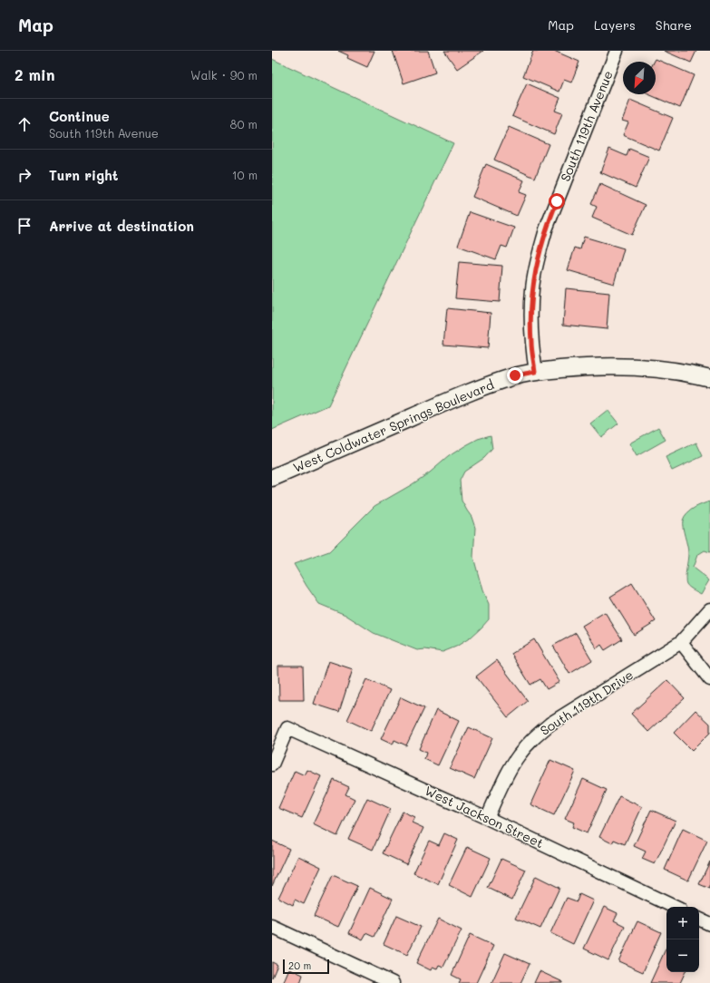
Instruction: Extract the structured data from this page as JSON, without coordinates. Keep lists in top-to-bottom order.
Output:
{
  "streets": {
    "street": [
      "South 119th Avenue",
      "West Coldwater Springs Boulevard",
      "South 119th Drive",
      "West Jackson Street"
    ]
  },
  "crossings": [
    ["South 119th Avenue", "West Coldwater Springs Boulevard"],
    ["South 119th Drive", "West Jackson Street"]
  ],
  "scale_bar": "20 m",
  "north": "bottom left",
  "page": {
    "header": "Map",
    "nav": ["Map", "Layers", "Share"],
    "heading": ["2 min", "Walk · 90 m"],
    "list": [
      ["Continue", "South 119th Avenue", "80 m"],
      ["Turn right", "10 m"],
      "Arrive at destination"
    ],
    "map_buttons": ["+", "−"],
    "scale": "20 m"
  }
}
